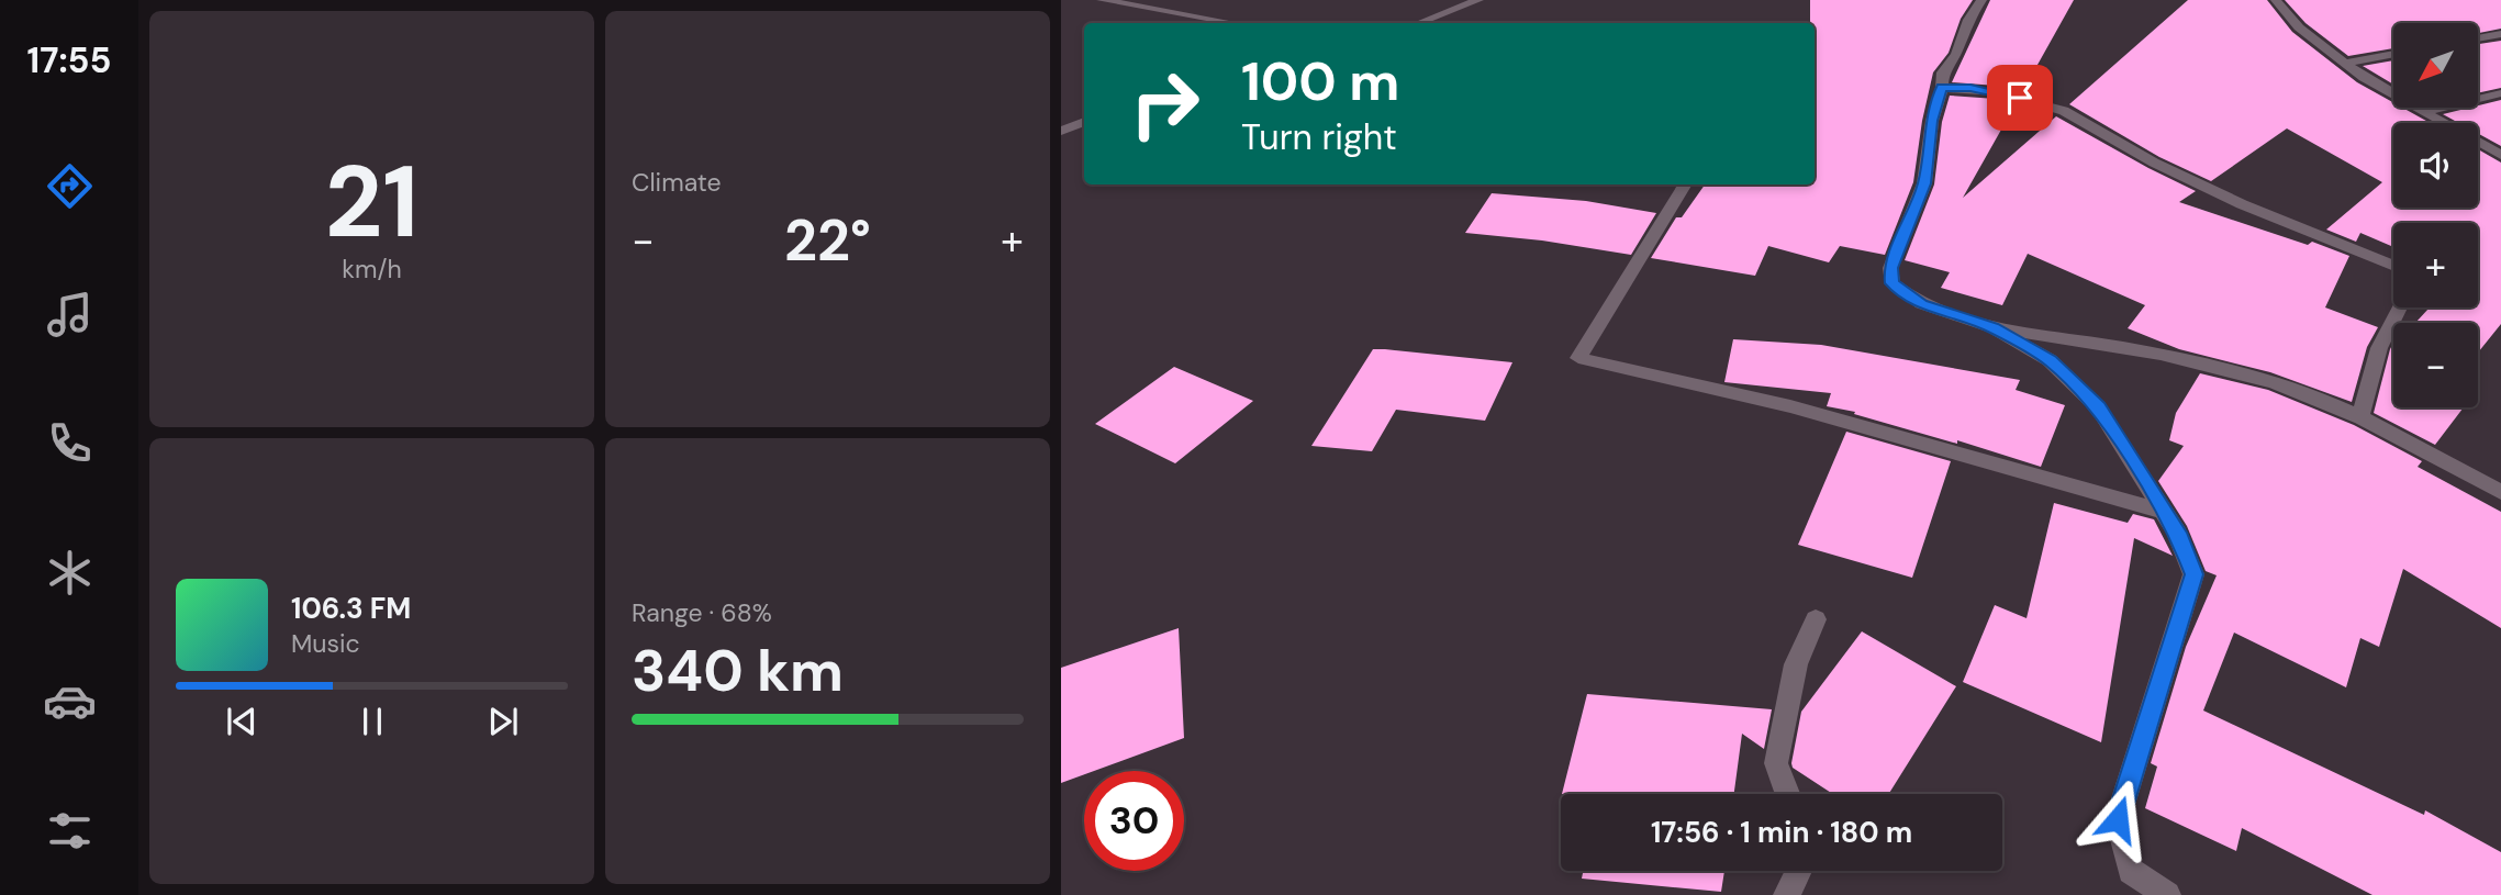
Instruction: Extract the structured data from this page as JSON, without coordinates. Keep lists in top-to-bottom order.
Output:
{
  "north": "bottom left",
  "page": {
    "tabs": "17:55",
    "tile": [
      ["21", "km/h"],
      "Climate",
      ["Range · 68%", "340 km"]
    ],
    "map_buttons": ["+", "−"],
    "turn": ["100 m", "Turn right"],
    "heat": ["−", "22°", "+"],
    "song": ["106.3 FM", "Music"],
    "limit": "30",
    "trip": "17:56 · 1 min · 180 m"
  }
}
